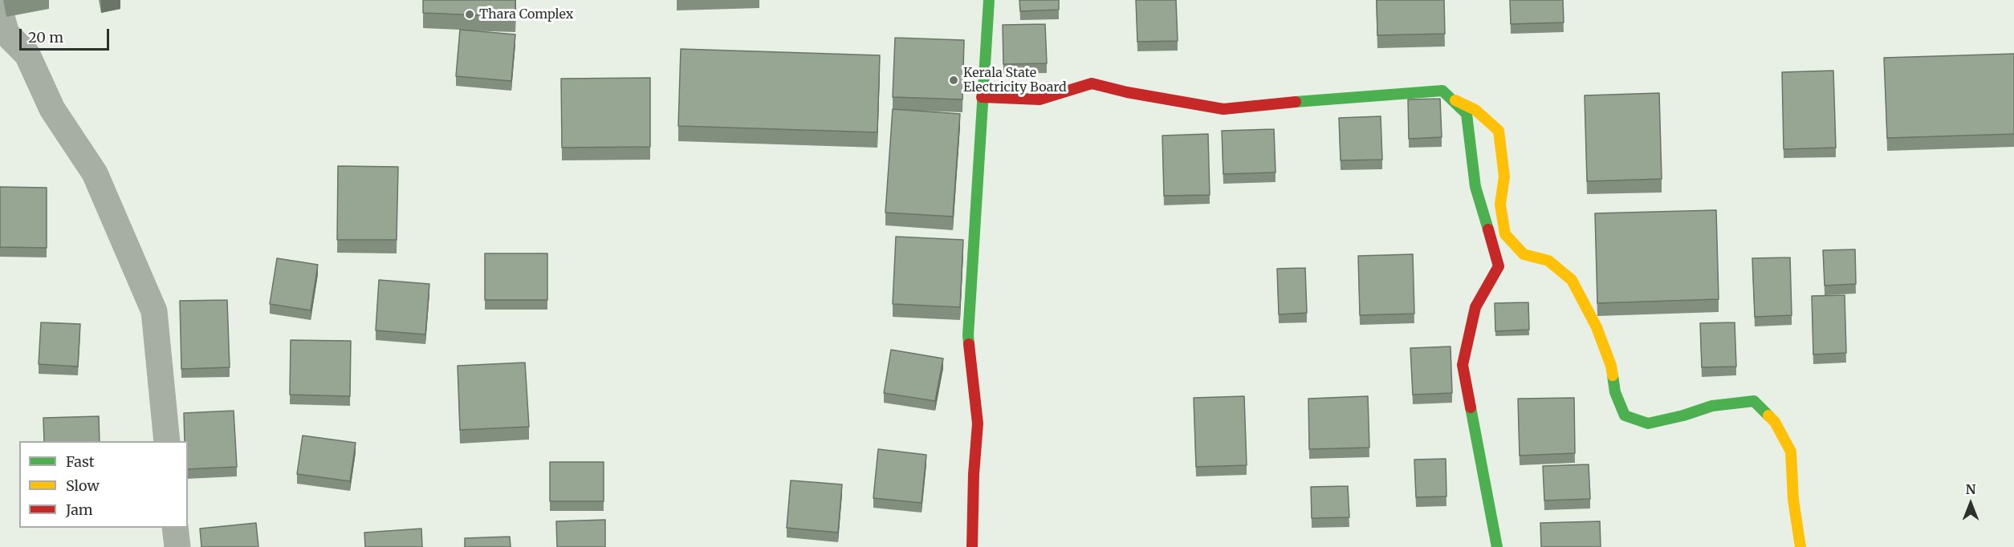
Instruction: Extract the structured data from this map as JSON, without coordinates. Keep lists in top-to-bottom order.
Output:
{
  "places": ["Thara Complex", "Kerala State Electricity Board"],
  "legend": ["Fast", "Slow", "Jam"],
  "scale_bar": "20 m",
  "north": "top"
}
